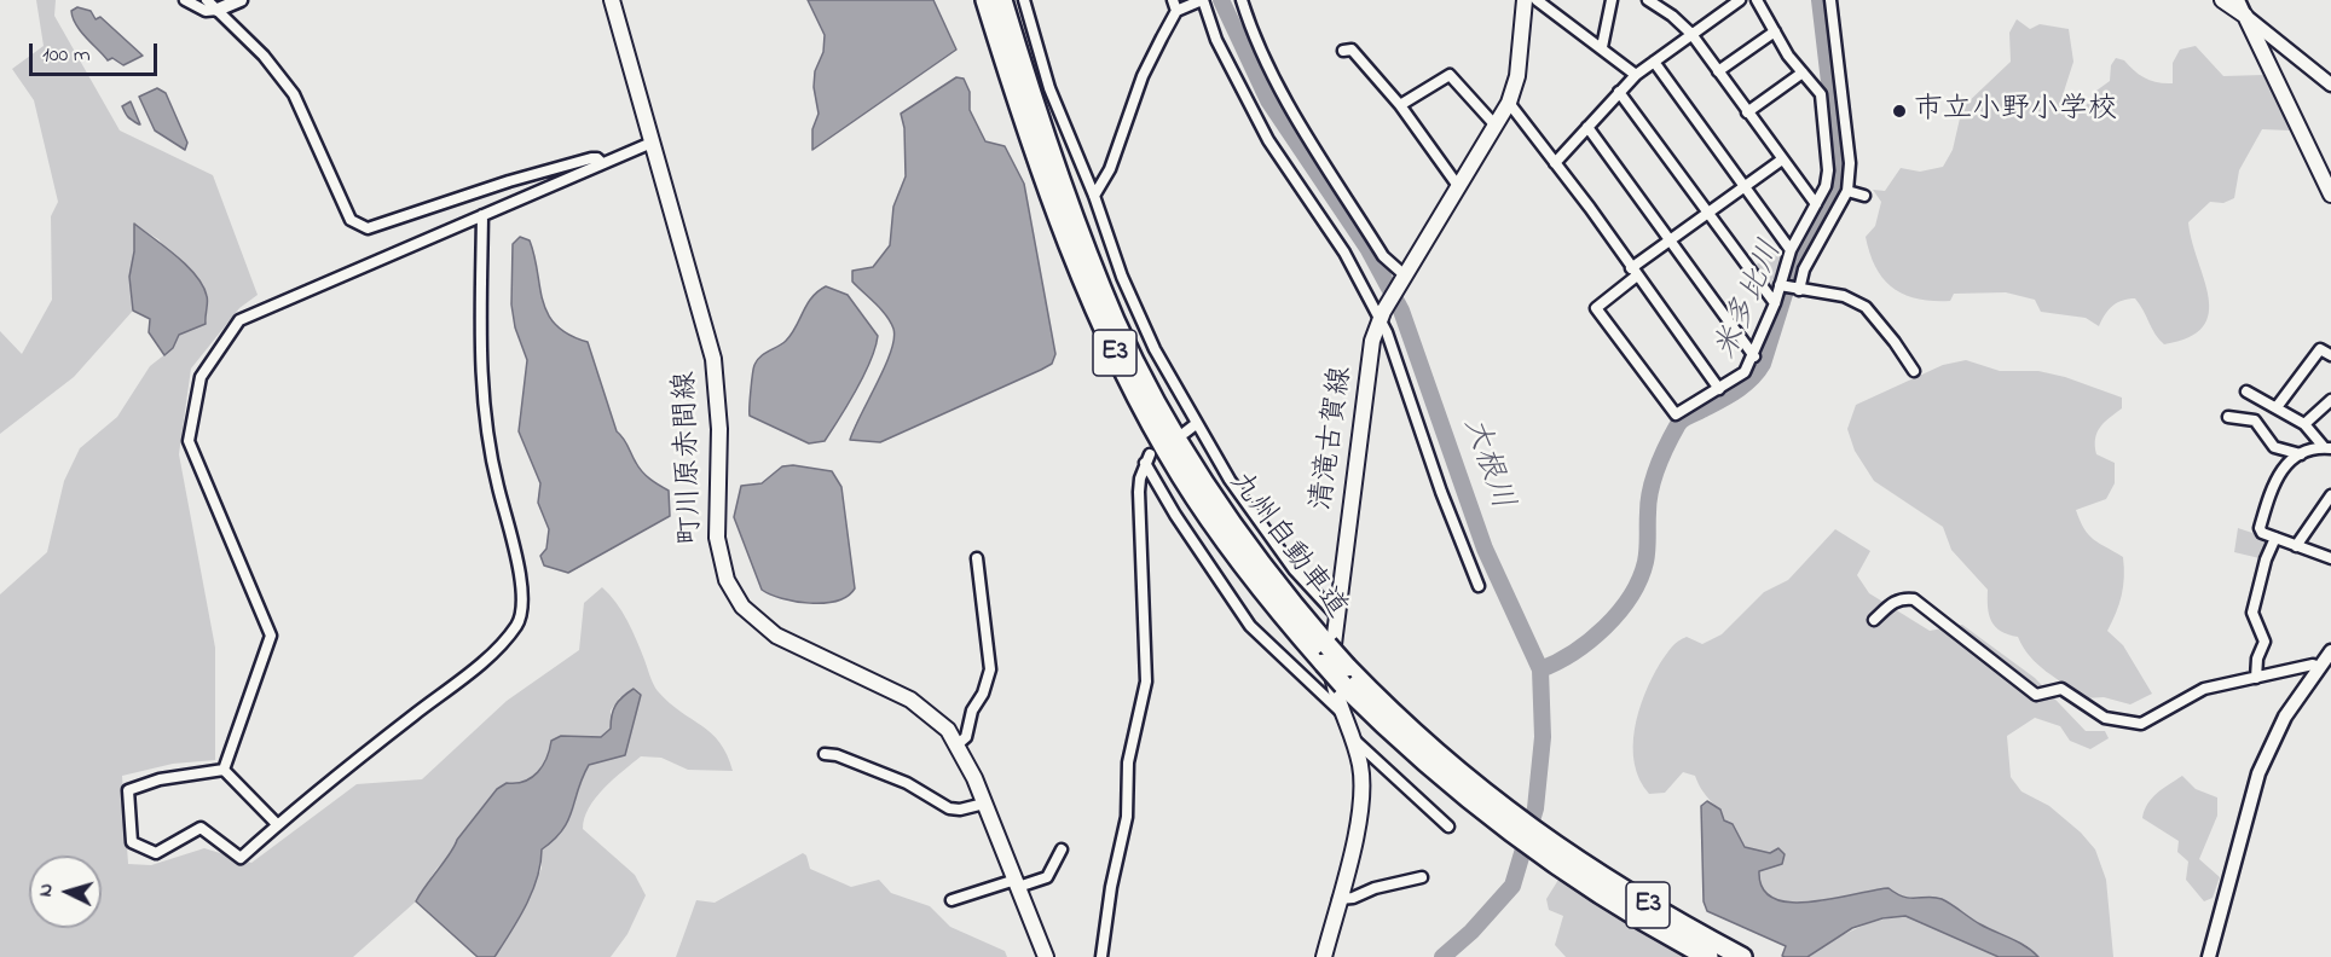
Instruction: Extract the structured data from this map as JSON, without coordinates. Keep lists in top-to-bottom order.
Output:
{
  "streets": {
    "highway": ["E3", "九州自動車道"],
    "main road": ["清滝古賀線", "町川原赤間線"]
  },
  "water": ["米多比川", "大根川"],
  "places": ["市立小野小学校"],
  "scale_bar": "100 m",
  "north": "left"
}
